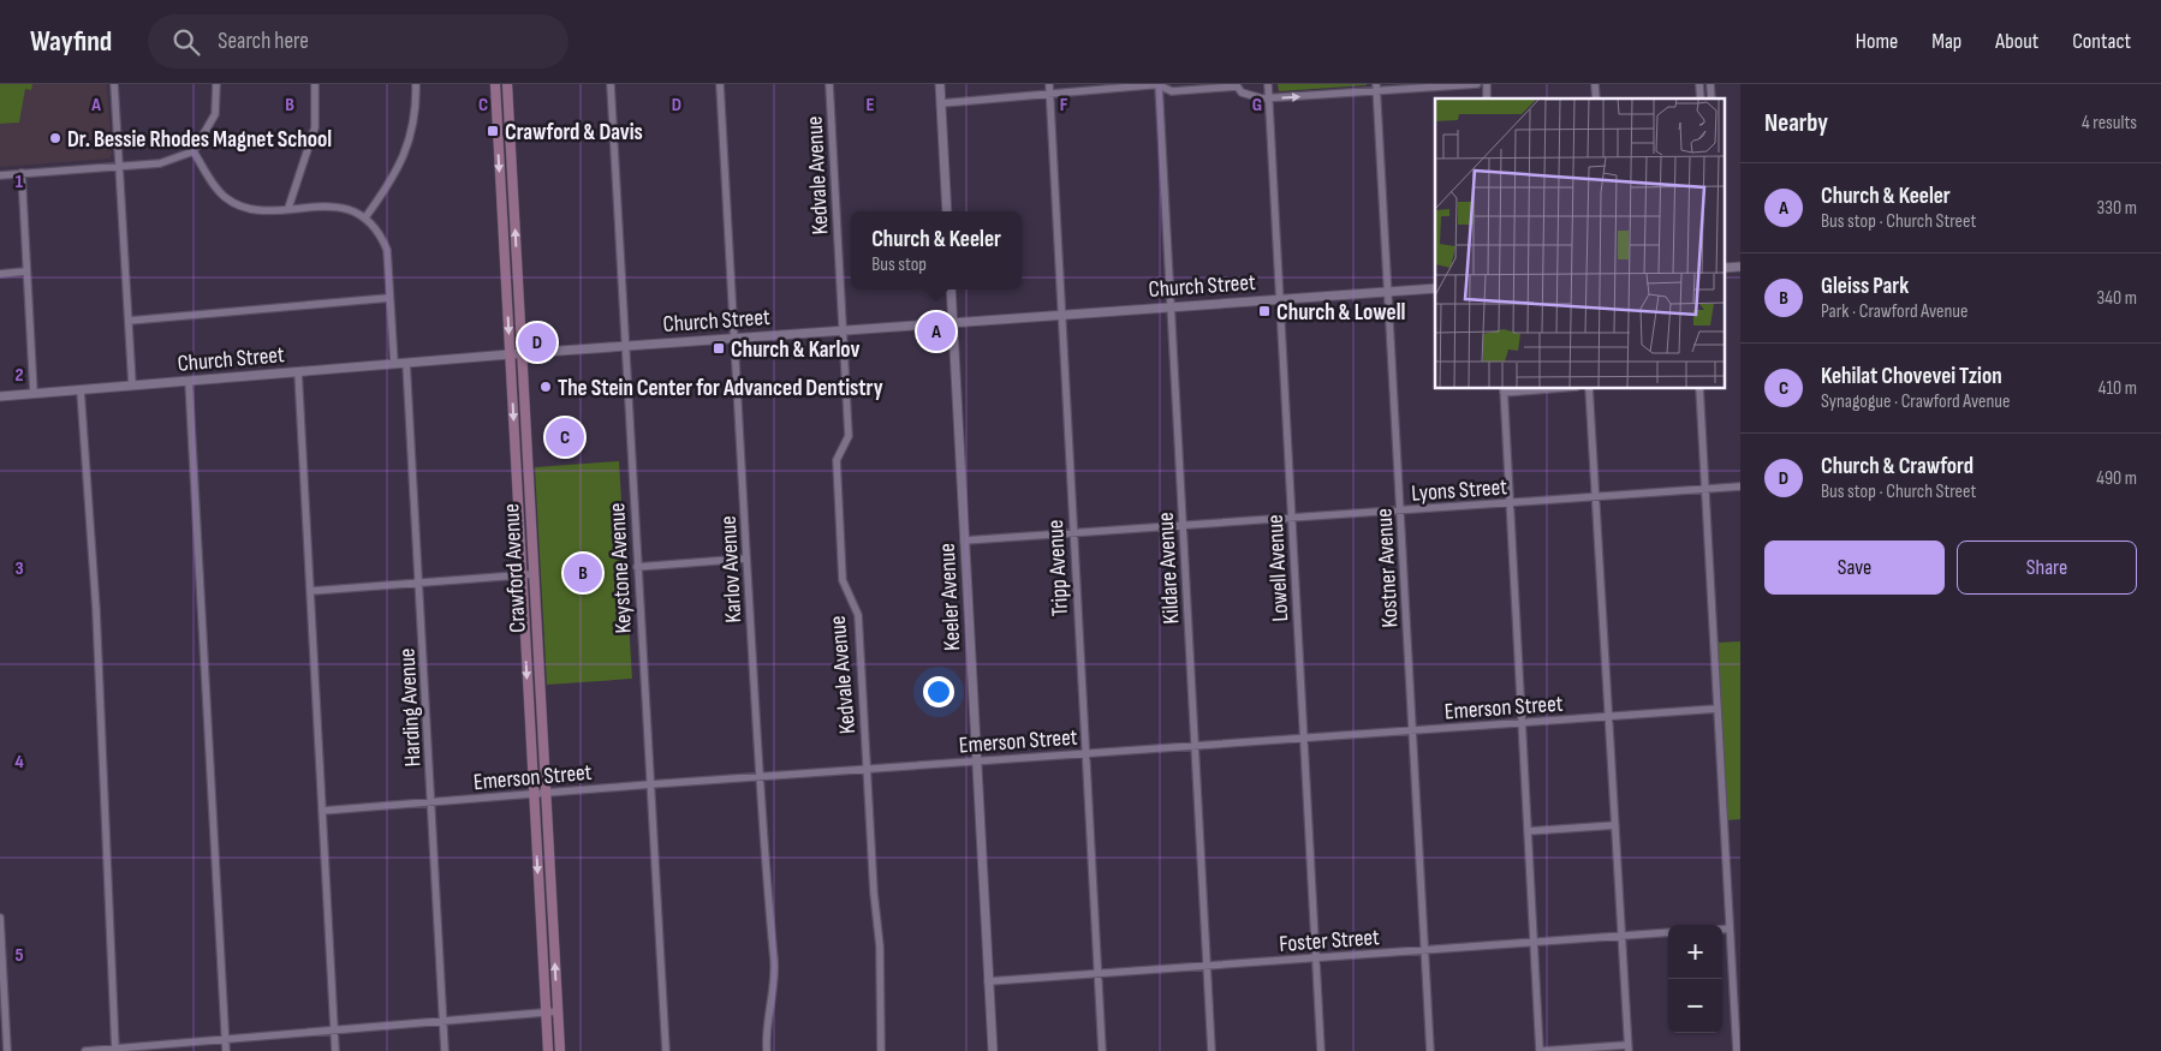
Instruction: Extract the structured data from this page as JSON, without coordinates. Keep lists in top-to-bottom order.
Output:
{
  "streets": {
    "main road": ["Crawford Avenue"],
    "street": [
      "Kedvale Avenue",
      "Church Street",
      "Lyons Street",
      "Keystone Avenue",
      "Tripp Avenue",
      "Kildare Avenue",
      "Lowell Avenue",
      "Kostner Avenue",
      "Karlov Avenue",
      "Keeler Avenue",
      "Emerson Street",
      "Harding Avenue",
      "Foster Street"
    ]
  },
  "crossings": [
    ["Kedvale Avenue", "Church Street"],
    ["Kedvale Avenue", "Emerson Street"],
    ["Church Street", "Crawford Avenue"],
    ["Church Street", "Keystone Avenue"],
    ["Church Street", "Tripp Avenue"],
    ["Church Street", "Kildare Avenue"],
    ["Church Street", "Lowell Avenue"],
    ["Church Street", "Kostner Avenue"],
    ["Church Street", "Karlov Avenue"],
    ["Church Street", "Keeler Avenue"],
    ["Church Street", "Harding Avenue"],
    ["Lyons Street", "Tripp Avenue"],
    ["Lyons Street", "Kildare Avenue"],
    ["Lyons Street", "Lowell Avenue"],
    ["Lyons Street", "Kostner Avenue"],
    ["Lyons Street", "Keeler Avenue"],
    ["Crawford Avenue", "Emerson Street"],
    ["Keystone Avenue", "Emerson Street"],
    ["Tripp Avenue", "Emerson Street"],
    ["Tripp Avenue", "Foster Street"],
    ["Kildare Avenue", "Emerson Street"],
    ["Kildare Avenue", "Foster Street"],
    ["Lowell Avenue", "Emerson Street"],
    ["Lowell Avenue", "Foster Street"],
    ["Kostner Avenue", "Emerson Street"],
    ["Kostner Avenue", "Foster Street"],
    ["Karlov Avenue", "Emerson Street"],
    ["Keeler Avenue", "Emerson Street"],
    ["Keeler Avenue", "Foster Street"],
    ["Emerson Street", "Harding Avenue"]
  ],
  "places": {
    "transit": ["Crawford & Davis", "Church & Lowell", "Church & Karlov"],
    "other": ["Dr. Bessie Rhodes Magnet School", "The Stein Center for Advanced Dentistry"]
  },
  "page": {
    "header": "Wayfind",
    "search": "Search here",
    "nav": [
      "Home",
      "Map",
      "About",
      "Contact"
    ],
    "heading": ["Nearby", "4 results"],
    "list": [
      {
        "mark": "A",
        "name": "Church & Keeler",
        "note": "Bus stop · Church Street",
        "value": "330 m"
      },
      {
        "mark": "B",
        "name": "Gleiss Park",
        "note": "Park · Crawford Avenue",
        "value": "340 m"
      },
      {
        "mark": "C",
        "name": "Kehilat Chovevei Tzion",
        "note": "Synagogue · Crawford Avenue",
        "value": "410 m"
      },
      {
        "mark": "D",
        "name": "Church & Crawford",
        "note": "Bus stop · Church Street",
        "value": "490 m"
      }
    ],
    "popup": ["Church & Keeler", "Bus stop"],
    "pins": [
      "A",
      "D",
      "C",
      "B"
    ],
    "buttons": ["Save", "Share"],
    "map_buttons": ["+", "−"]
  },
  "grid": {
    "columns": [
      "A",
      "B",
      "C",
      "D",
      "E",
      "F",
      "G"
    ],
    "rows": [
      "1",
      "2",
      "3",
      "4",
      "5"
    ]
  }
}
